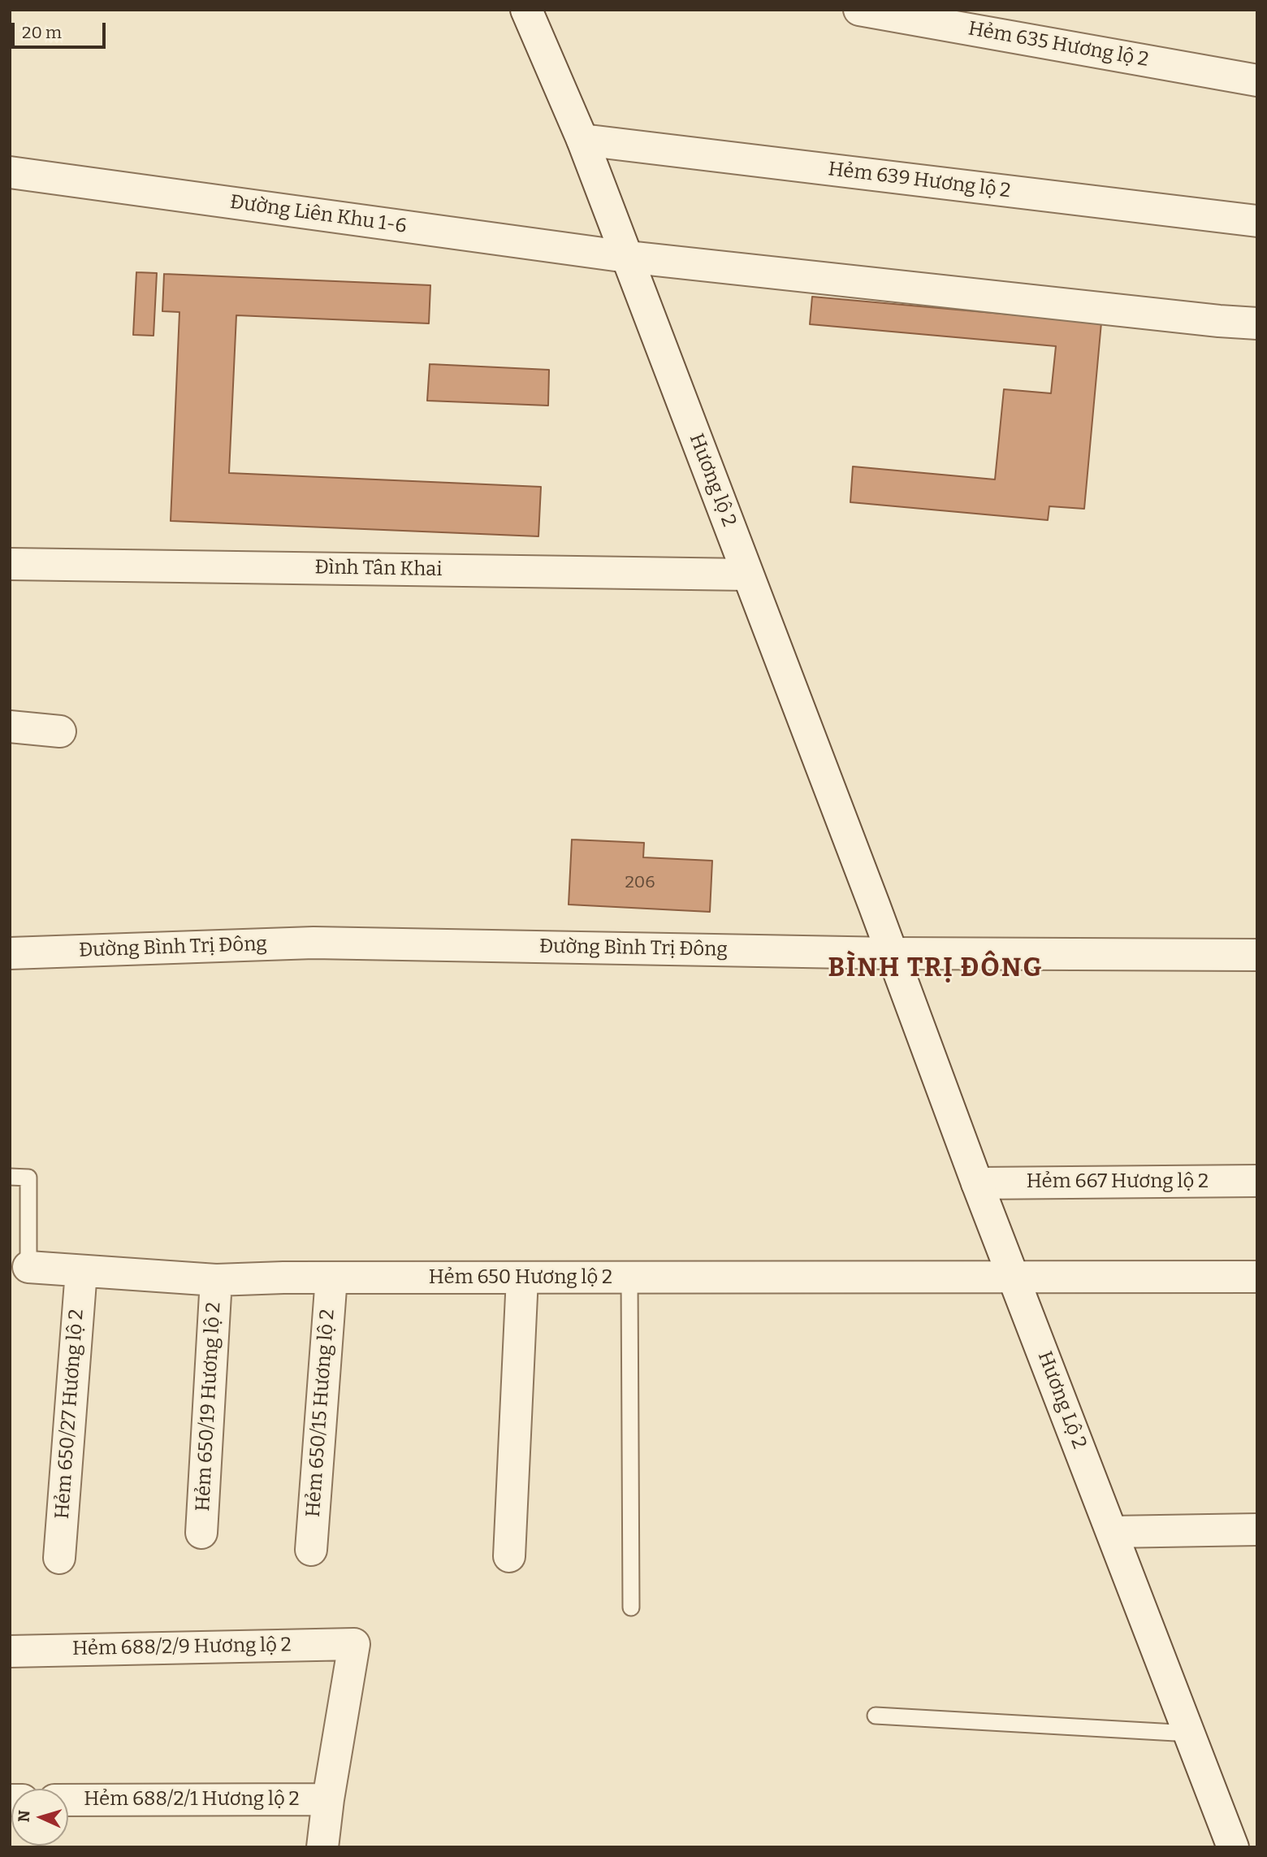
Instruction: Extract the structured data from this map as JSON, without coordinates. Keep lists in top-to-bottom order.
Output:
{
  "streets": {
    "street": [
      "Hẻm 635 Hương lộ 2",
      "Hẻm 639 Hương lộ 2",
      "Đường Liên Khu 1-6",
      "Hương lộ 2",
      "Đình Tân Khai",
      "Đường Bình Trị Đông",
      "Hẻm 667 Hương lộ 2",
      "Hẻm 650 Hương lộ 2",
      "Hương Lộ 2",
      "Hẻm 650/19 Hương lộ 2",
      "Hẻm 650/15 Hương lộ 2",
      "Hẻm 650/27 Hương lộ 2",
      "Hẻm 688/2/9 Hương lộ 2",
      "Hẻm 688/2/1 Hương lộ 2"
    ]
  },
  "crossings": [
    ["Hẻm 639 Hương lộ 2", "Hương lộ 2"],
    ["Đường Liên Khu 1-6", "Hương lộ 2"],
    ["Hương lộ 2", "Đình Tân Khai"],
    ["Hương lộ 2", "Đường Bình Trị Đông"],
    ["Hương lộ 2", "Hương Lộ 2"],
    ["Đường Bình Trị Đông", "Hương Lộ 2"],
    ["Hẻm 667 Hương lộ 2", "Hương Lộ 2"],
    ["Hẻm 650 Hương lộ 2", "Hương Lộ 2"],
    ["Hẻm 650 Hương lộ 2", "Hẻm 650/19 Hương lộ 2"],
    ["Hẻm 650 Hương lộ 2", "Hẻm 650/15 Hương lộ 2"],
    ["Hẻm 650 Hương lộ 2", "Hẻm 650/27 Hương lộ 2"],
    ["Hẻm 688/2/9 Hương lộ 2", "Hẻm 688/2/1 Hương lộ 2"]
  ],
  "districts": ["BÌNH TRỊ ĐÔNG"],
  "house_numbers": ["206"],
  "scale_bar": "20 m",
  "north": "left"
}
